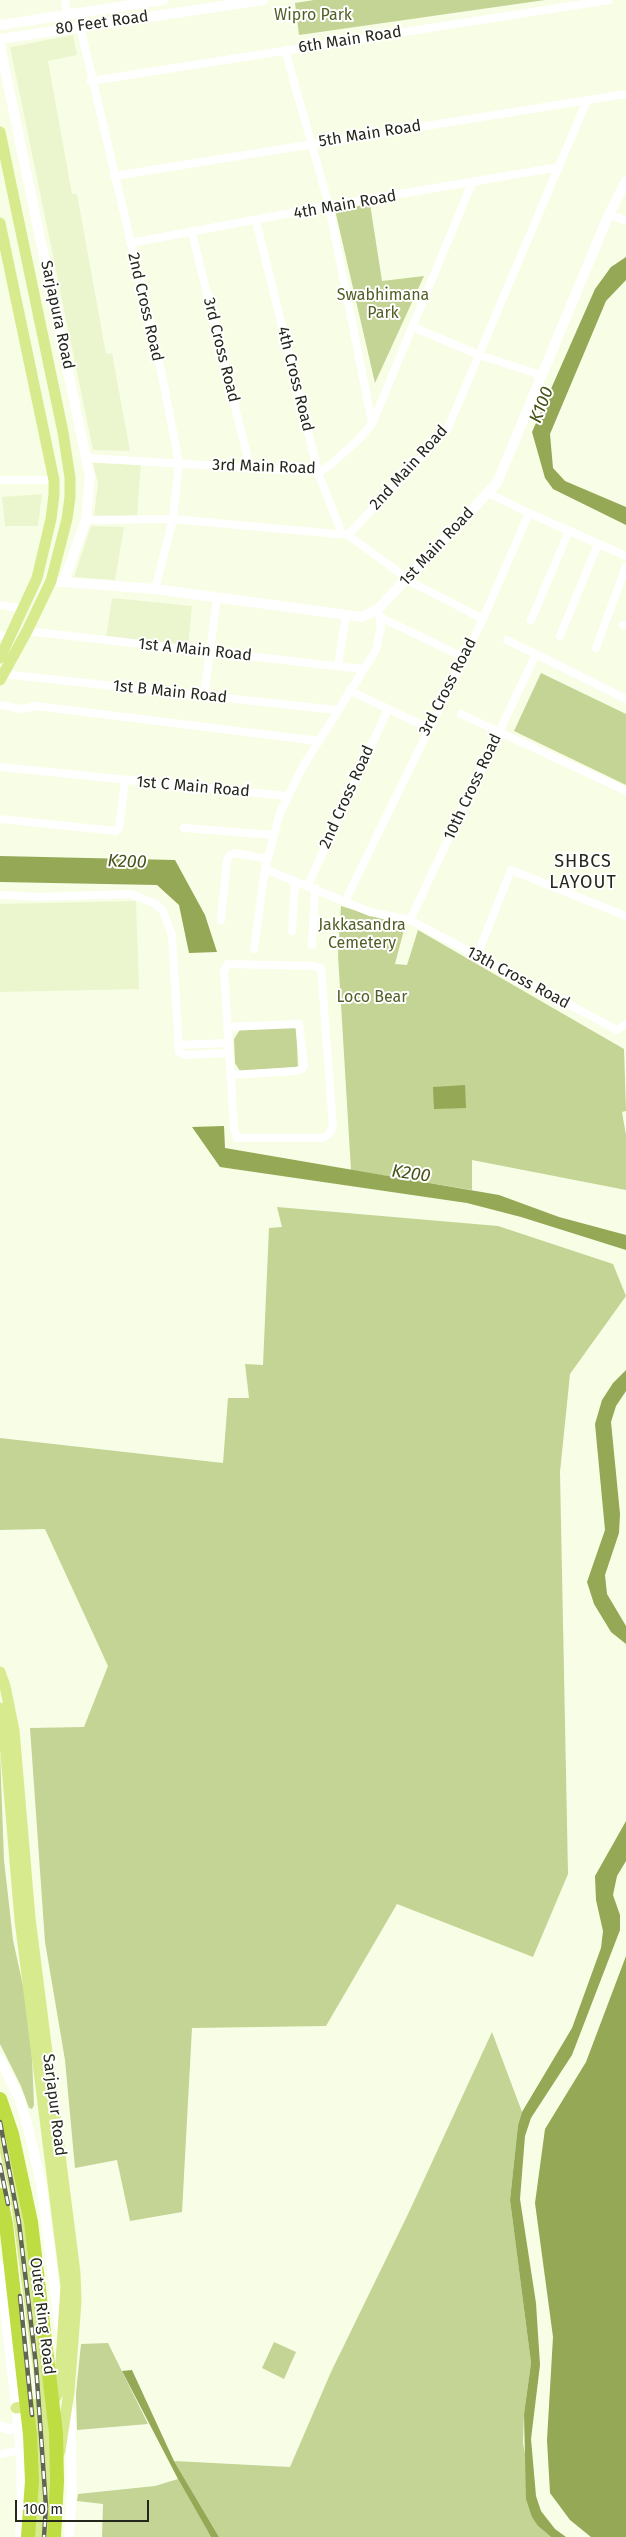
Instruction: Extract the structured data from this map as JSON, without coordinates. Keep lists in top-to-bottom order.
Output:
{
  "streets": {
    "highway": ["Outer Ring Road"],
    "main road": ["Sarjapura Road", "Sarjapur Road"],
    "street": [
      "80 Feet Road",
      "6th Main Road",
      "5th Main Road",
      "4th Main Road",
      "2nd Cross Road",
      "3rd Cross Road",
      "4th Cross Road",
      "3rd Main Road",
      "2nd Main Road",
      "1st Main Road",
      "1st A Main Road",
      "1st B Main Road",
      "1st C Main Road",
      "10th Cross Road",
      "13th Cross Road"
    ]
  },
  "crossings": [
    ["80 Feet Road", "2nd Cross Road"],
    ["6th Main Road", "2nd Cross Road"],
    ["5th Main Road", "2nd Cross Road"],
    ["5th Main Road", "2nd Main Road"],
    ["4th Main Road", "2nd Cross Road"],
    ["4th Main Road", "3rd Cross Road"],
    ["4th Main Road", "4th Cross Road"],
    ["4th Main Road", "3rd Main Road"],
    ["4th Main Road", "2nd Main Road"],
    ["2nd Cross Road", "3rd Main Road"],
    ["2nd Cross Road", "13th Cross Road"],
    ["Sarjapura Road", "3rd Main Road"],
    ["3rd Cross Road", "3rd Main Road"],
    ["3rd Cross Road", "13th Cross Road"],
    ["4th Cross Road", "3rd Main Road"],
    ["4th Cross Road", "2nd Main Road"],
    ["10th Cross Road", "13th Cross Road"],
    ["Sarjapur Road", "Outer Ring Road"]
  ],
  "districts": ["SHBCS LAYOUT"],
  "water": ["K100", "K200"],
  "parks": [
    "Wipro Park",
    "Swabhimana Park",
    "Jakkasandra Cemetery",
    "Loco Bear"
  ],
  "scale_bar": "100 m"
}
